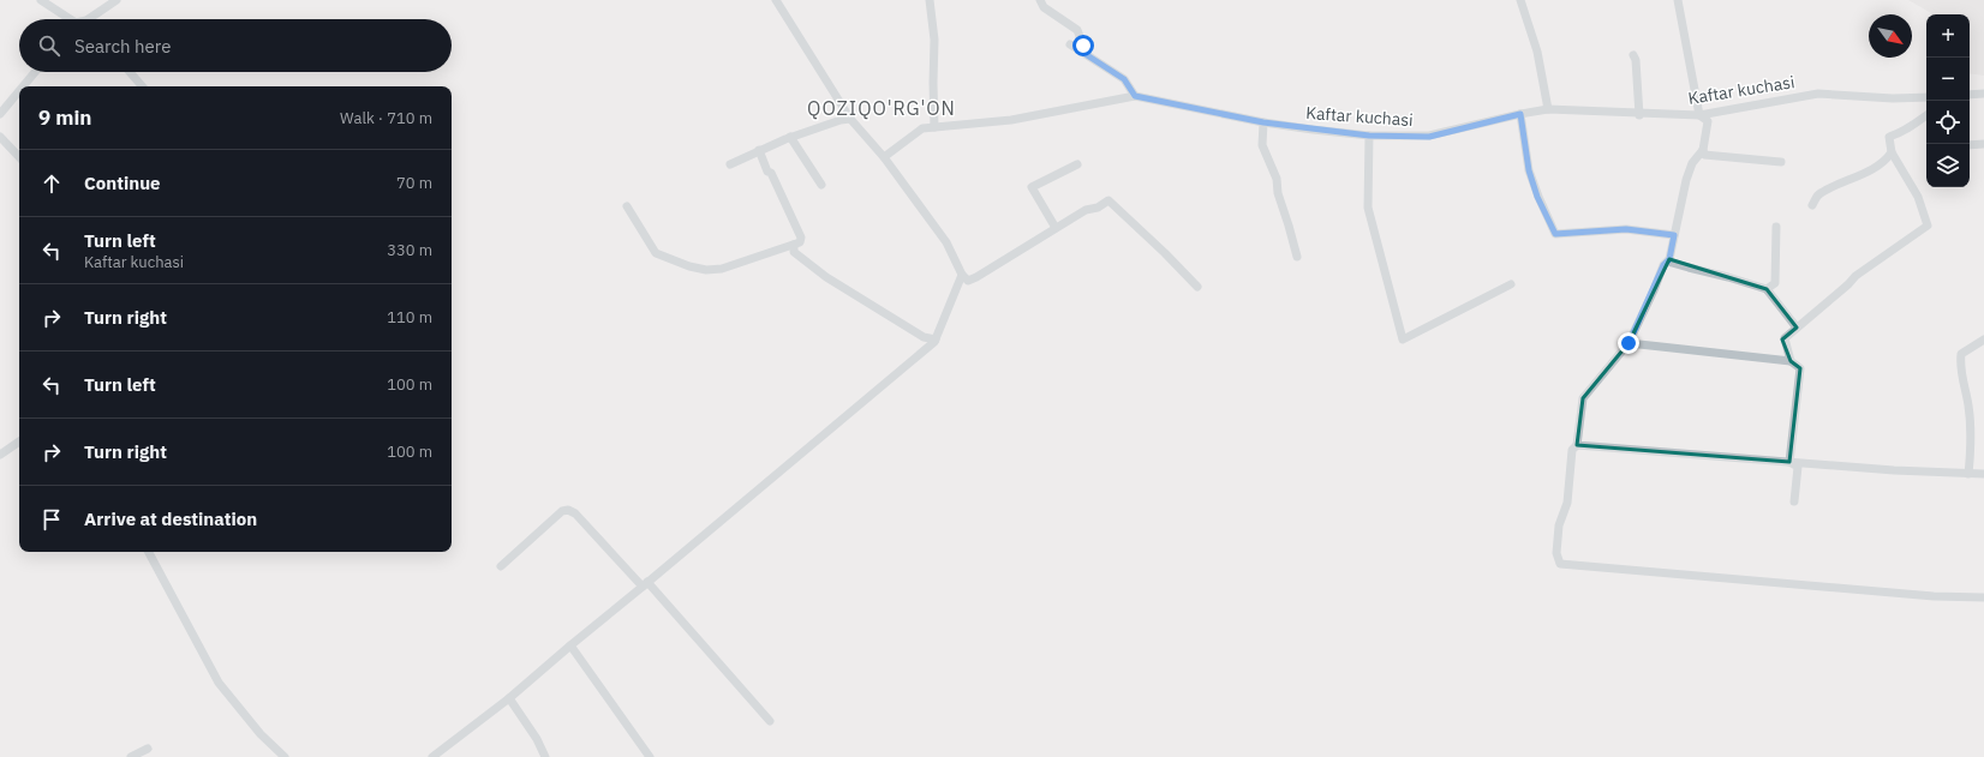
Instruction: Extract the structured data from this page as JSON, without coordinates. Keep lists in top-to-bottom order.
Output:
{
  "streets": {
    "street": ["Kaftar kuchasi"]
  },
  "districts": ["QOZIQO'RG'ON"],
  "north": "bottom right",
  "page": {
    "map_buttons": ["+", "−"],
    "search": "Search here",
    "heading": ["9 min", "Walk · 710 m"],
    "list": [
      ["Continue", "70 m"],
      ["Turn left", "Kaftar kuchasi", "330 m"],
      ["Turn right", "110 m"],
      ["Turn left", "100 m"],
      ["Turn right", "100 m"],
      "Arrive at destination"
    ]
  }
}
